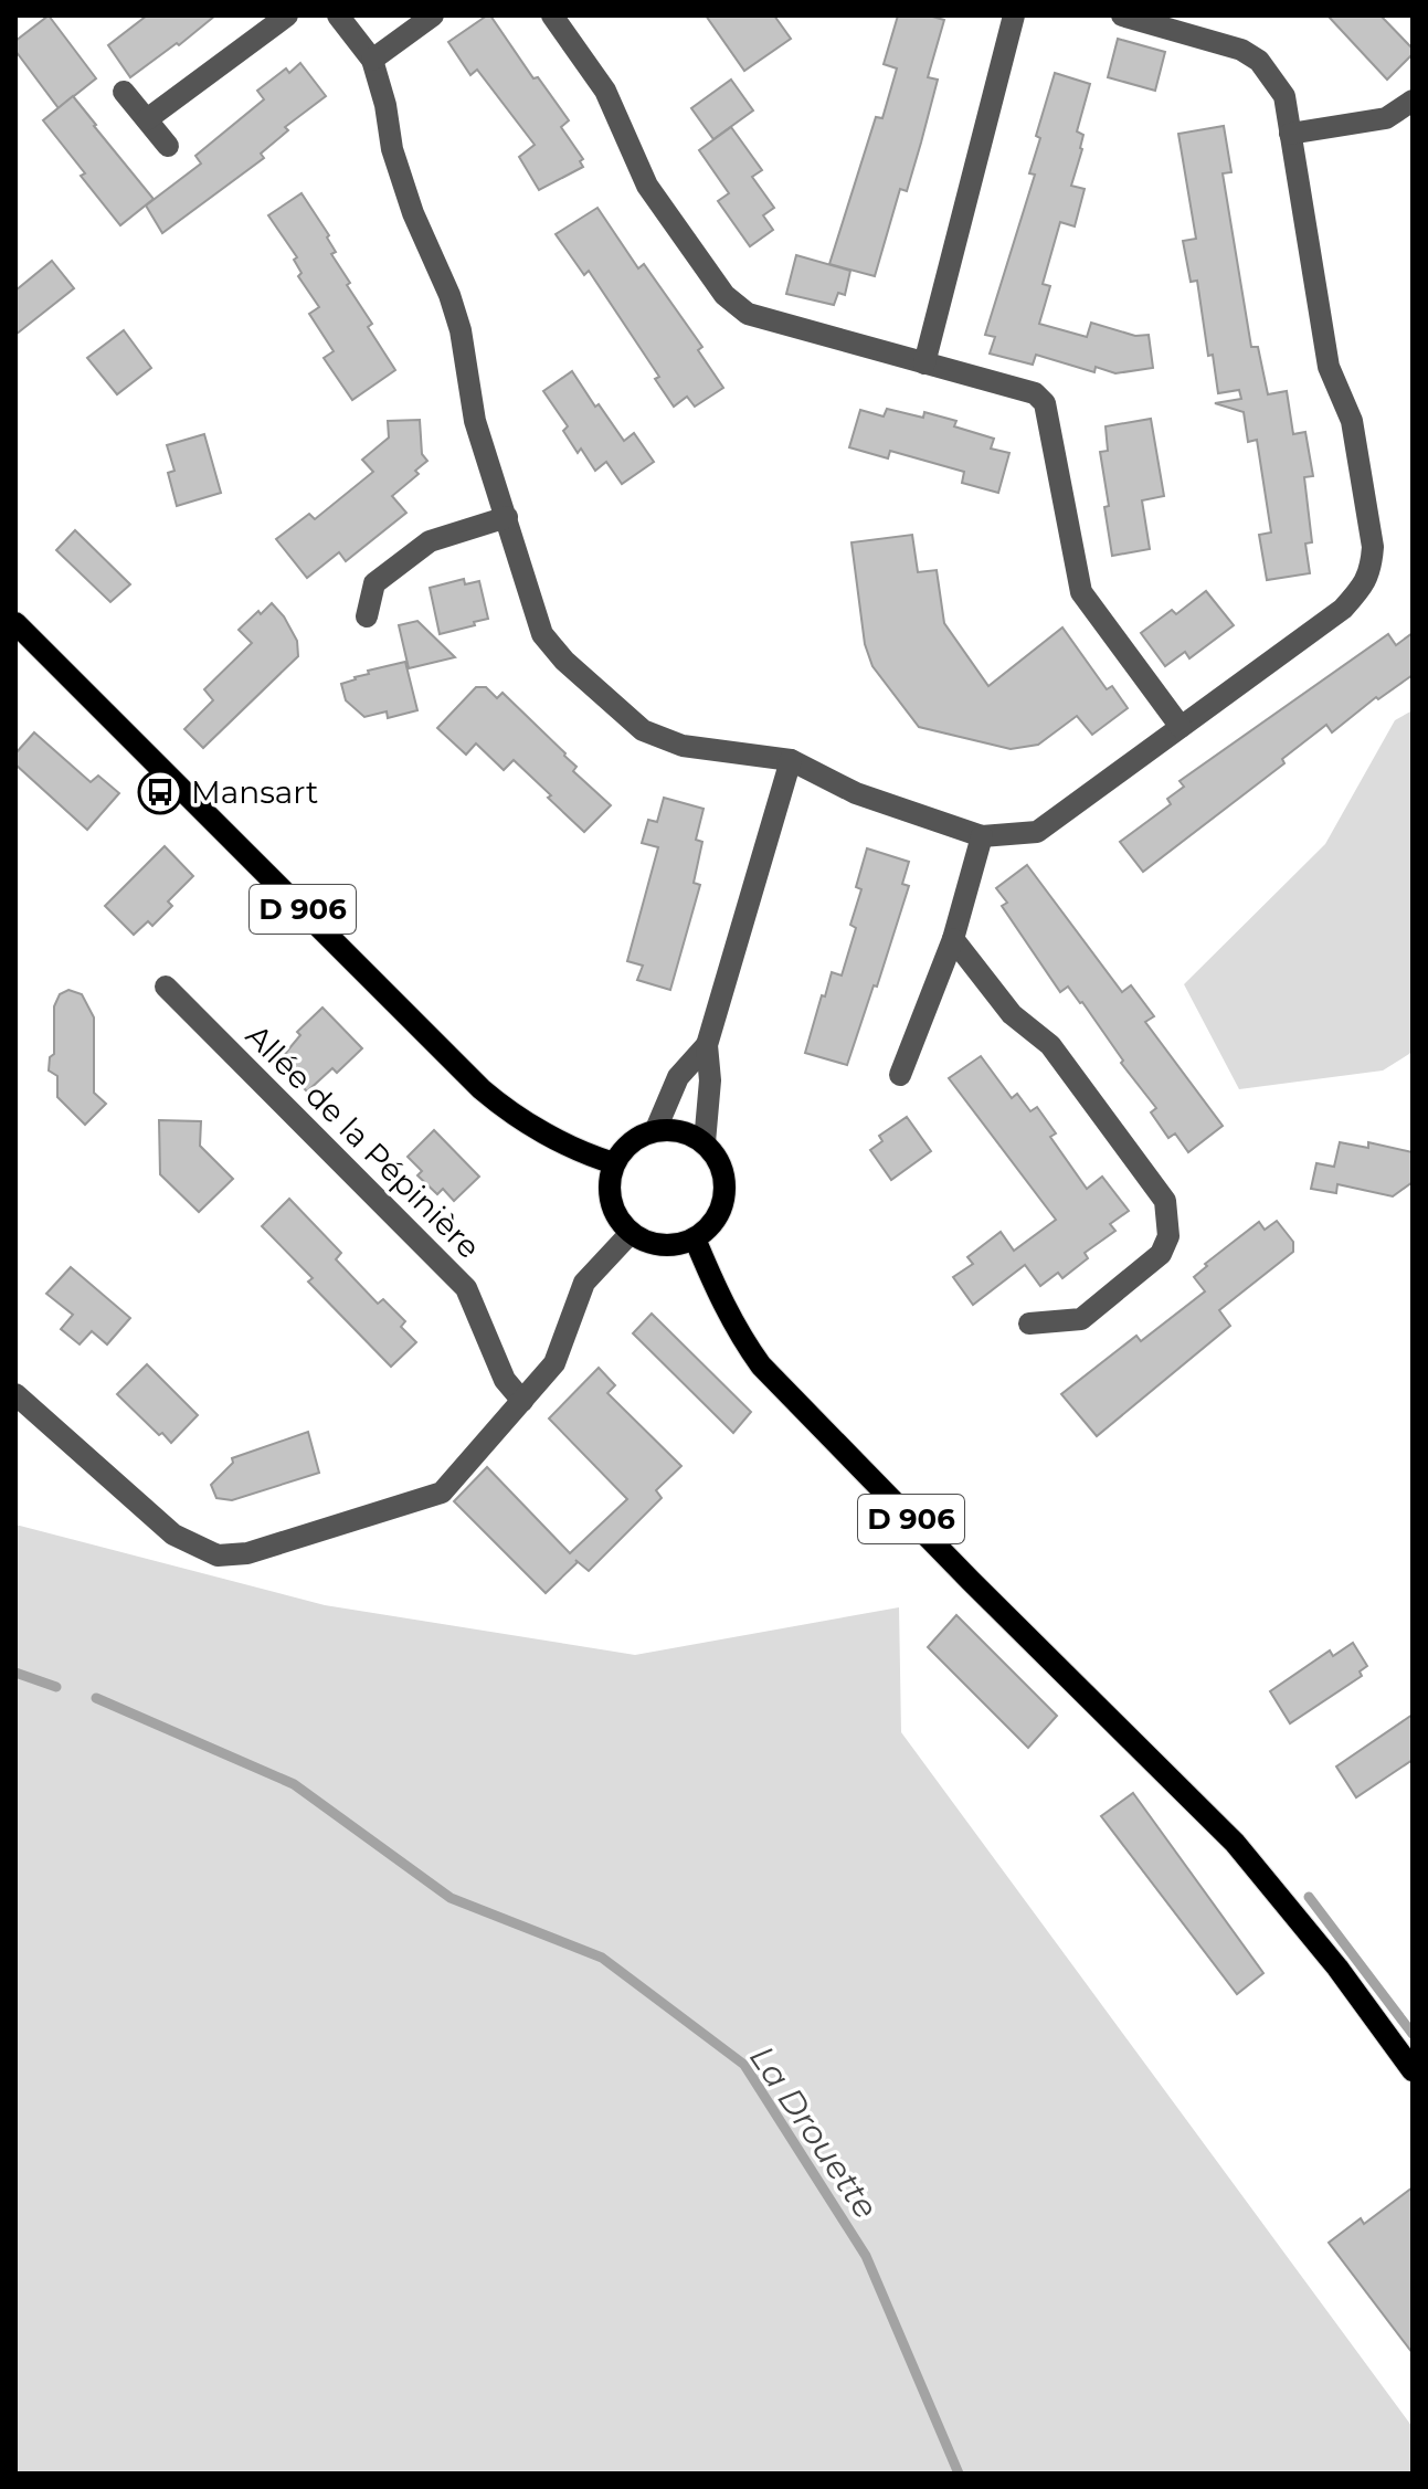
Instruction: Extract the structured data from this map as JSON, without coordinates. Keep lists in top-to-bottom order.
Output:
{
  "streets": {
    "main road": ["D 906"],
    "street": ["Allée de la Pépinière"]
  },
  "water": ["La Drouette"],
  "places": {
    "bus stop": ["Mansart"]
  }
}
